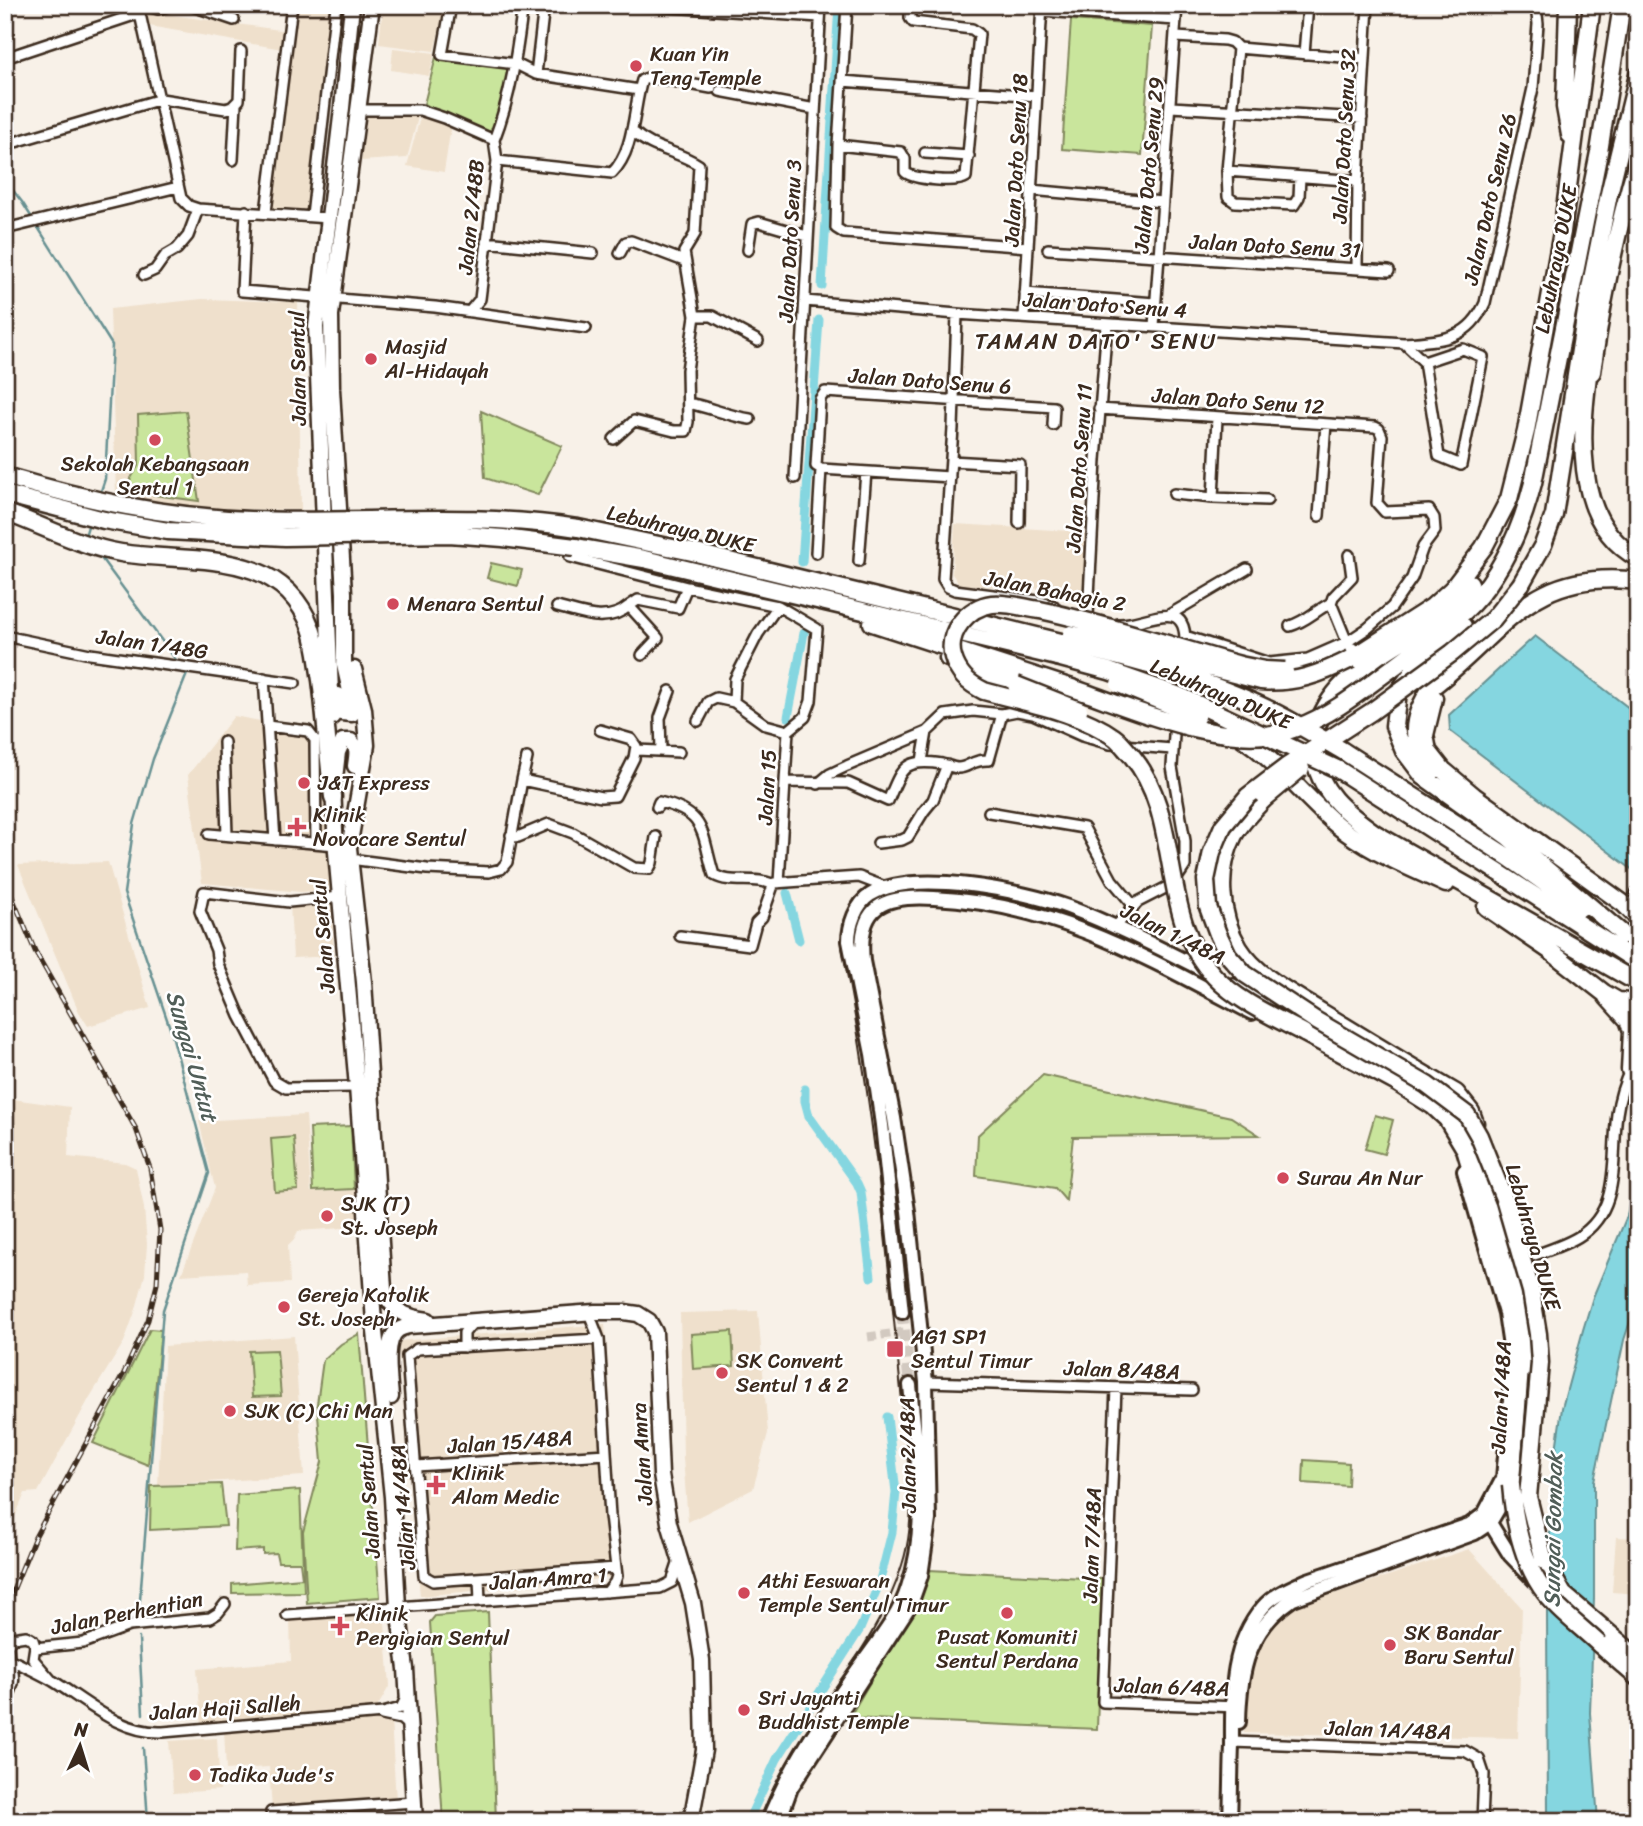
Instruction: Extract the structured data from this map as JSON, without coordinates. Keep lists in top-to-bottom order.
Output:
{
  "streets": {
    "highway": ["Lebuhraya DUKE"],
    "main road": [
      "Jalan Sentul",
      "Jalan 1/48A",
      "Jalan Amra",
      "Jalan 2/48A"
    ],
    "street": [
      "Jalan Dato Senu 32",
      "Jalan Dato Senu 18",
      "Jalan Dato Senu 29",
      "Jalan Dato Senu 26",
      "Jalan 2/48B",
      "Jalan Dato Senu 3",
      "Jalan Dato Senu 31",
      "Jalan Dato Senu 4",
      "Jalan Dato Senu 6",
      "Jalan Dato Senu 12",
      "Jalan Dato Senu 11",
      "Jalan Bahagia 2",
      "Jalan 1/48G",
      "Jalan 15",
      "Jalan 8/48A",
      "Jalan 15/48A",
      "Jalan 14/48A",
      "Jalan 7/48A",
      "Jalan Amra 1",
      "Jalan Perhentian",
      "Jalan 6/48A",
      "Jalan Haji Salleh",
      "Jalan 1A/48A"
    ]
  },
  "crossings": [
    ["Jalan Dato Senu 32", "Jalan Dato Senu 31"],
    ["Jalan Dato Senu 18", "Jalan Dato Senu 4"],
    ["Jalan Dato Senu 29", "Jalan Dato Senu 31"],
    ["Jalan Dato Senu 29", "Jalan Dato Senu 4"],
    ["Jalan Dato Senu 26", "Jalan Dato Senu 4"],
    ["Jalan 2/48B", "Jalan Sentul"],
    ["Jalan Dato Senu 3", "Jalan Dato Senu 4"],
    ["Lebuhraya DUKE", "Jalan 15"],
    ["Jalan Dato Senu 4", "Jalan Dato Senu 11"],
    ["Jalan Sentul", "Jalan Amra"],
    ["Jalan Sentul", "Jalan Amra 1"],
    ["Jalan Sentul", "Jalan Haji Salleh"],
    ["Jalan Dato Senu 12", "Jalan Dato Senu 11"],
    ["Jalan Dato Senu 11", "Jalan Bahagia 2"],
    ["Jalan 8/48A", "Jalan 2/48A"],
    ["Jalan 8/48A", "Jalan 7/48A"],
    ["Jalan 15/48A", "Jalan 14/48A"],
    ["Jalan Amra", "Jalan Amra 1"],
    ["Jalan 7/48A", "Jalan 6/48A"],
    ["Jalan Perhentian", "Jalan Haji Salleh"]
  ],
  "districts": ["TAMAN DATO' SENU"],
  "water": ["Sungai Untut", "Sungai Gombak"],
  "places": {
    "other": [
      "Kuan Yin Teng Temple",
      "Masjid Al-Hidayah",
      "Sekolah Kebangsaan Sentul 1",
      "Menara Sentul",
      "J&T Express",
      "Surau An Nur",
      "SJK (T) St. Joseph",
      "Gereja Katolik St. Joseph",
      "SK Convent Sentul 1 & 2",
      "SJK (C) Chi Man",
      "Athi Eeswaran Temple Sentul Timur",
      "Pusat Komuniti Sentul Perdana",
      "SK Bandar Baru Sentul",
      "Sri Jayanti Buddhist Temple",
      "Tadika Jude's"
    ],
    "health": ["Klinik Novocare Sentul", "Klinik Alam Medic", "Klinik Pergigian Sentul"],
    "transit": ["AG1 SP1 Sentul Timur"]
  },
  "north": "top"
}
